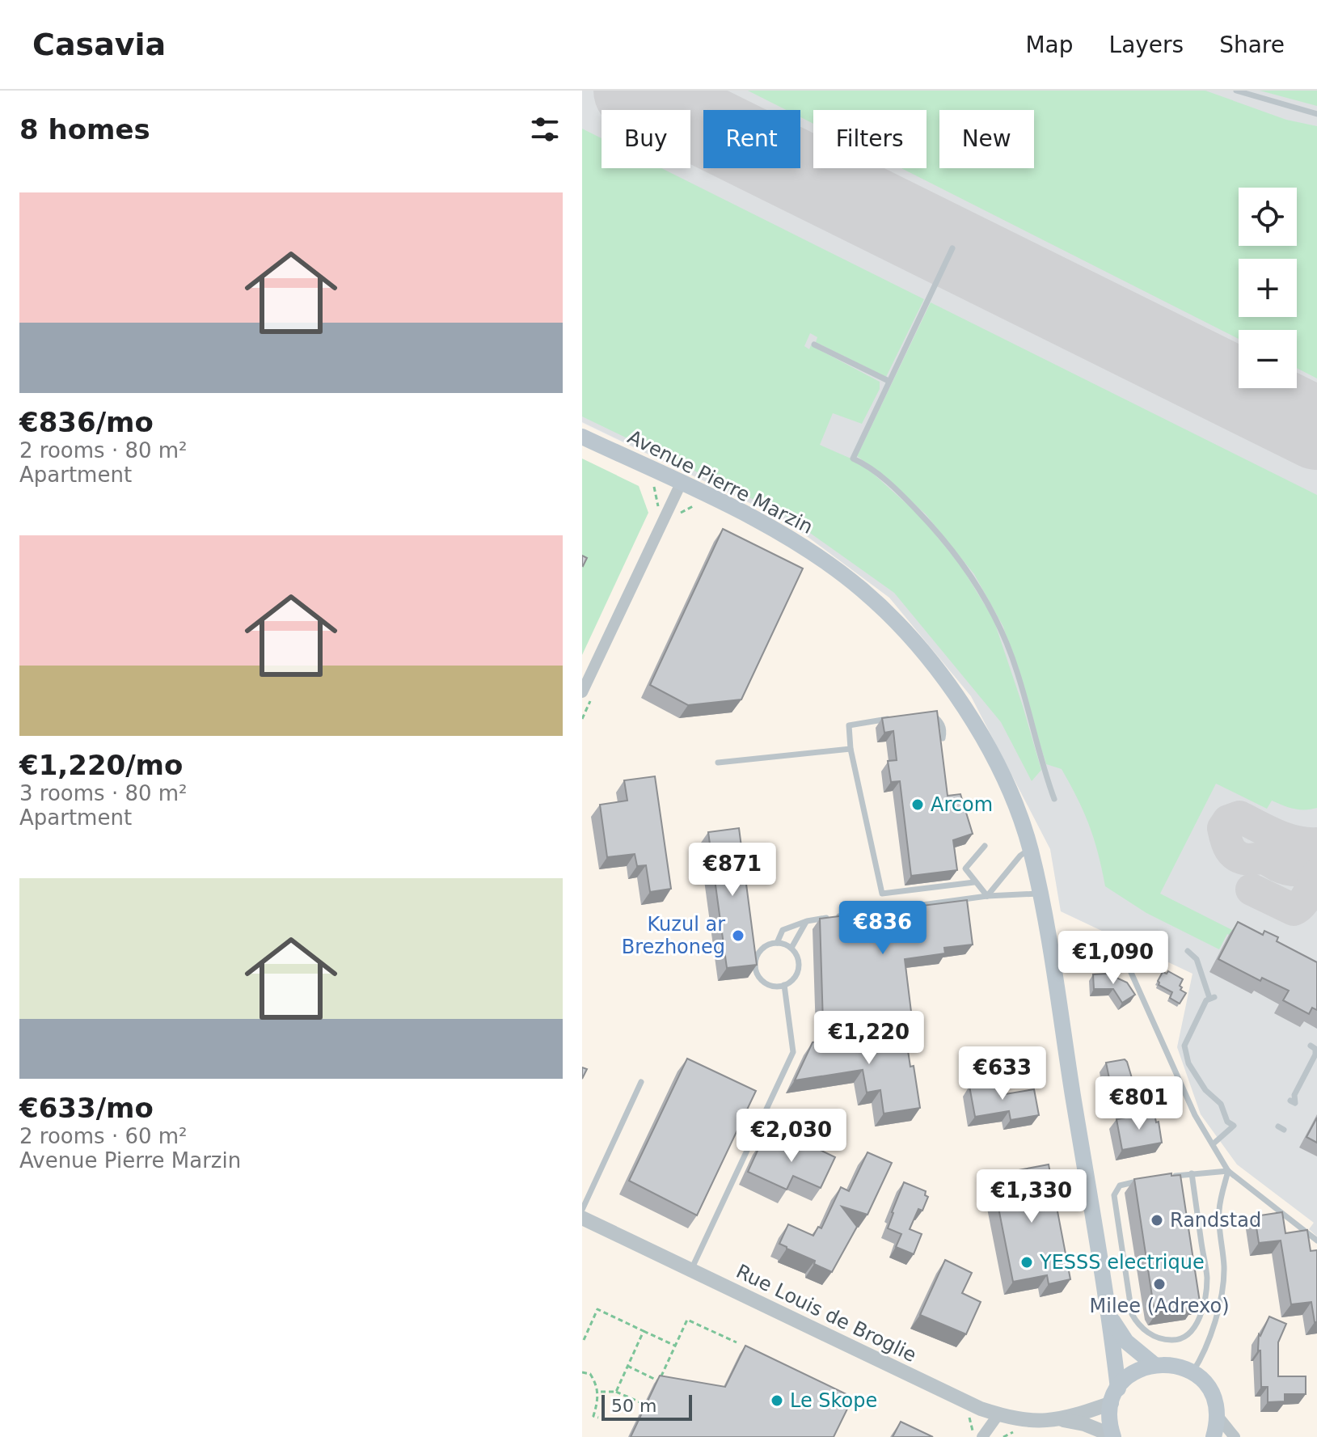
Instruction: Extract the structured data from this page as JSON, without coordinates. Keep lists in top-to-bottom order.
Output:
{
  "streets": {
    "main road": ["Avenue Pierre Marzin"],
    "street": ["Rue Louis de Broglie"]
  },
  "crossings": [
    ["Avenue Pierre Marzin", "Rue Louis de Broglie"]
  ],
  "places": [
    "Arcom",
    "Kuzul ar Brezhoneg",
    "Randstad",
    "YESSS electrique",
    "Milee (Adrexo)",
    "Le Skope"
  ],
  "scale_bar": "50 m",
  "page": {
    "header": "Casavia",
    "nav": ["Map", "Layers", "Share"],
    "heading": "8 homes",
    "chip": [
      "Buy",
      "Rent",
      "Filters",
      "New"
    ],
    "list": [
      {
        "name": "€836/mo",
        "note": "2 rooms · 80 m² · Apartment"
      },
      {
        "name": "€1,220/mo",
        "note": "3 rooms · 80 m² · Apartment"
      },
      {
        "name": "€633/mo",
        "note": "2 rooms · 60 m² · Avenue Pierre Marzin"
      }
    ],
    "map_buttons": ["+", "−"],
    "price": [
      "€871",
      "€836",
      "€1,090",
      "€1,220",
      "€633",
      "€801",
      "€2,030",
      "€1,330"
    ],
    "scale": "50 m"
  }
}
